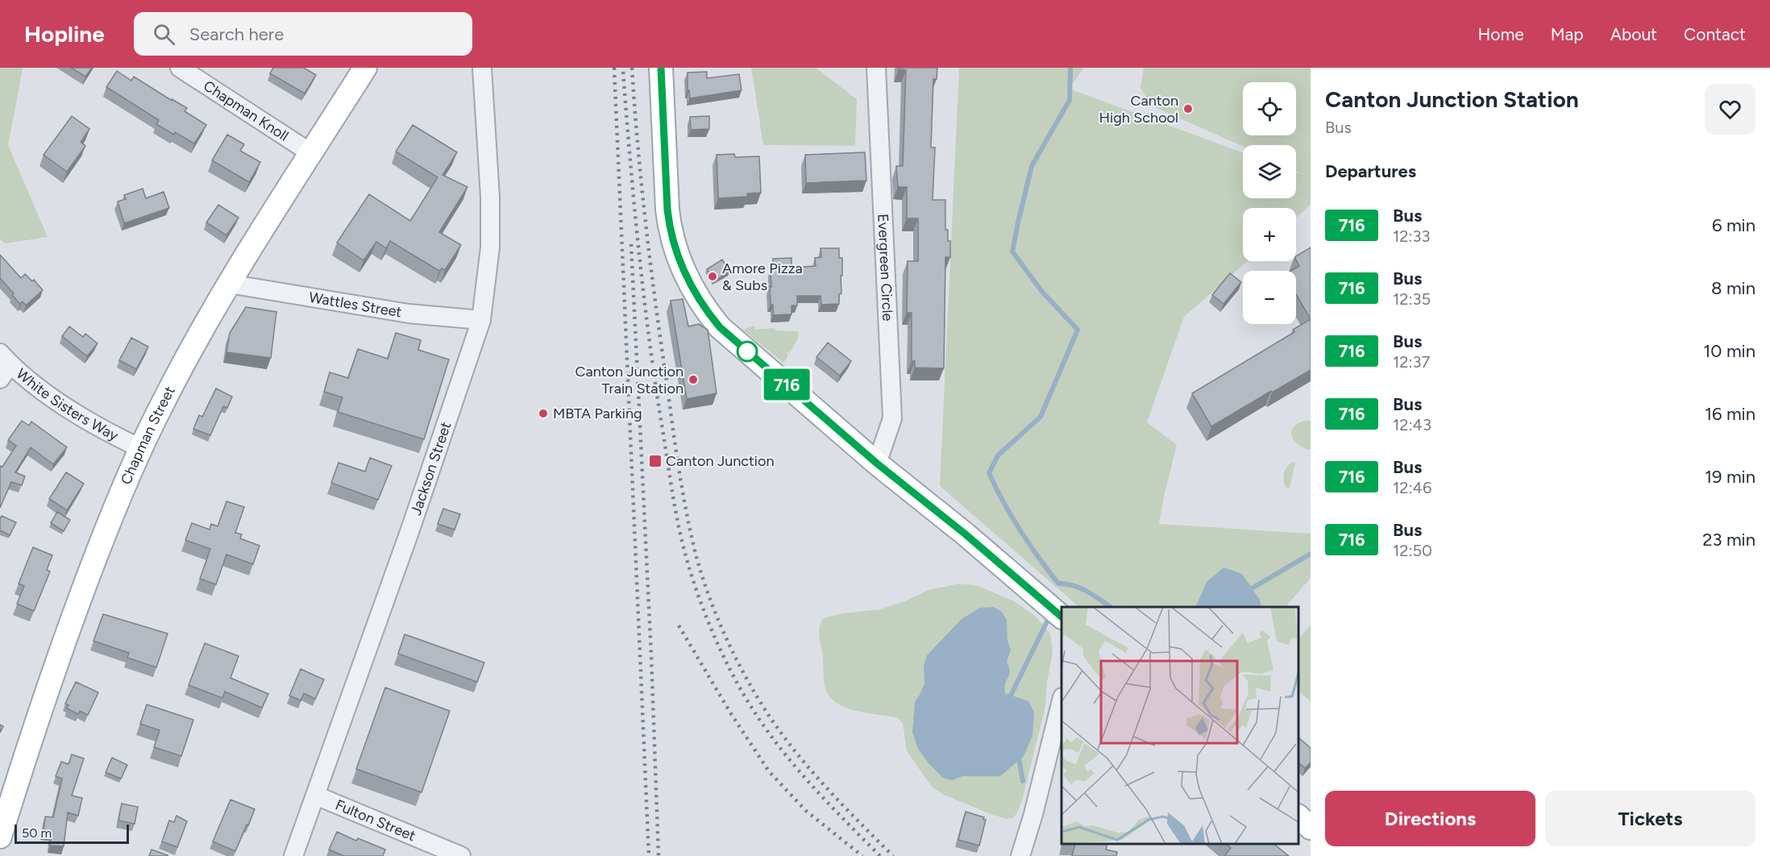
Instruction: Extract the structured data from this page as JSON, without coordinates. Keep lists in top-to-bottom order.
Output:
{
  "streets": {
    "main road": ["Chapman Street"],
    "street": [
      "Chapman Knoll",
      "Evergreen Circle",
      "Wattles Street",
      "White Sisters Way",
      "Jackson Street",
      "Fulton Street"
    ]
  },
  "crossings": [
    ["Chapman Knoll", "Chapman Street"],
    ["Wattles Street", "Chapman Street"],
    ["Wattles Street", "Jackson Street"],
    ["White Sisters Way", "Chapman Street"],
    ["Jackson Street", "Fulton Street"]
  ],
  "places": {
    "other": [
      "Canton High School",
      "Amore Pizza & Subs",
      "Canton Junction Train Station",
      "MBTA Parking"
    ],
    "transit": ["Canton Junction"]
  },
  "lines": ["bus line 716"],
  "scale_bar": "50 m",
  "page": {
    "header": "Hopline",
    "search": "Search here",
    "nav": [
      "Home",
      "Map",
      "About",
      "Contact"
    ],
    "on_map": "716",
    "heading": [
      ["Canton Junction Station", "Bus"],
      "Departures"
    ],
    "map_buttons": ["+", "−"],
    "list": [
      {
        "mark": "716",
        "name": "Bus",
        "note": "12:33",
        "value": "6 min"
      },
      {
        "mark": "716",
        "name": "Bus",
        "note": "12:35",
        "value": "8 min"
      },
      {
        "mark": "716",
        "name": "Bus",
        "note": "12:37",
        "value": "10 min"
      },
      {
        "mark": "716",
        "name": "Bus",
        "note": "12:43",
        "value": "16 min"
      },
      {
        "mark": "716",
        "name": "Bus",
        "note": "12:46",
        "value": "19 min"
      },
      {
        "mark": "716",
        "name": "Bus",
        "note": "12:50",
        "value": "23 min"
      }
    ],
    "buttons": ["Directions", "Tickets"],
    "scale": "50 m"
  }
}
